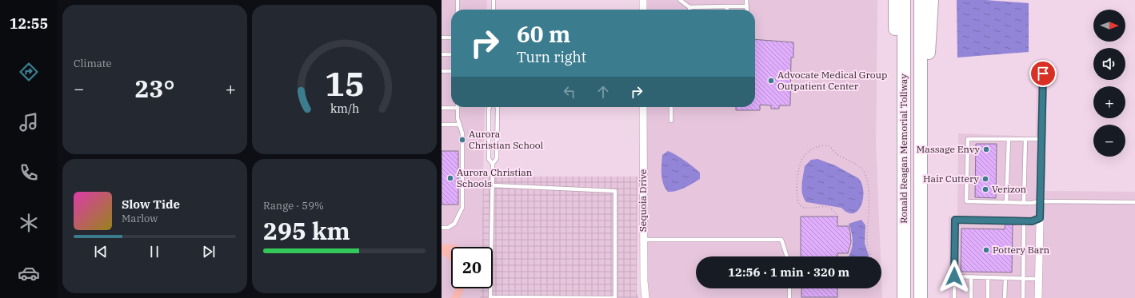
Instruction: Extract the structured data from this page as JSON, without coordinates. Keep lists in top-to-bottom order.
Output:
{
  "streets": {
    "highway": ["Ronald Reagan Memorial Tollway"],
    "street": ["Sequoia Drive"]
  },
  "places": [
    "Advocate Medical Group Outpatient Center",
    "Aurora Christian School",
    "Massage Envy",
    "Aurora Christian Schools",
    "Hair Cuttery",
    "Verizon",
    "Pottery Barn"
  ],
  "north": "right",
  "page": {
    "tabs": "12:55",
    "tile": [
      "Climate",
      ["Range · 59%", "295 km"]
    ],
    "map_buttons": ["+", "−"],
    "turn": ["60 m", "Turn right"],
    "heat": ["−", "23°", "+"],
    "song": ["Slow Tide", "Marlow"],
    "limit": "20",
    "trip": "12:56 · 1 min · 320 m",
    "gauge": ["15", "km/h"]
  }
}
